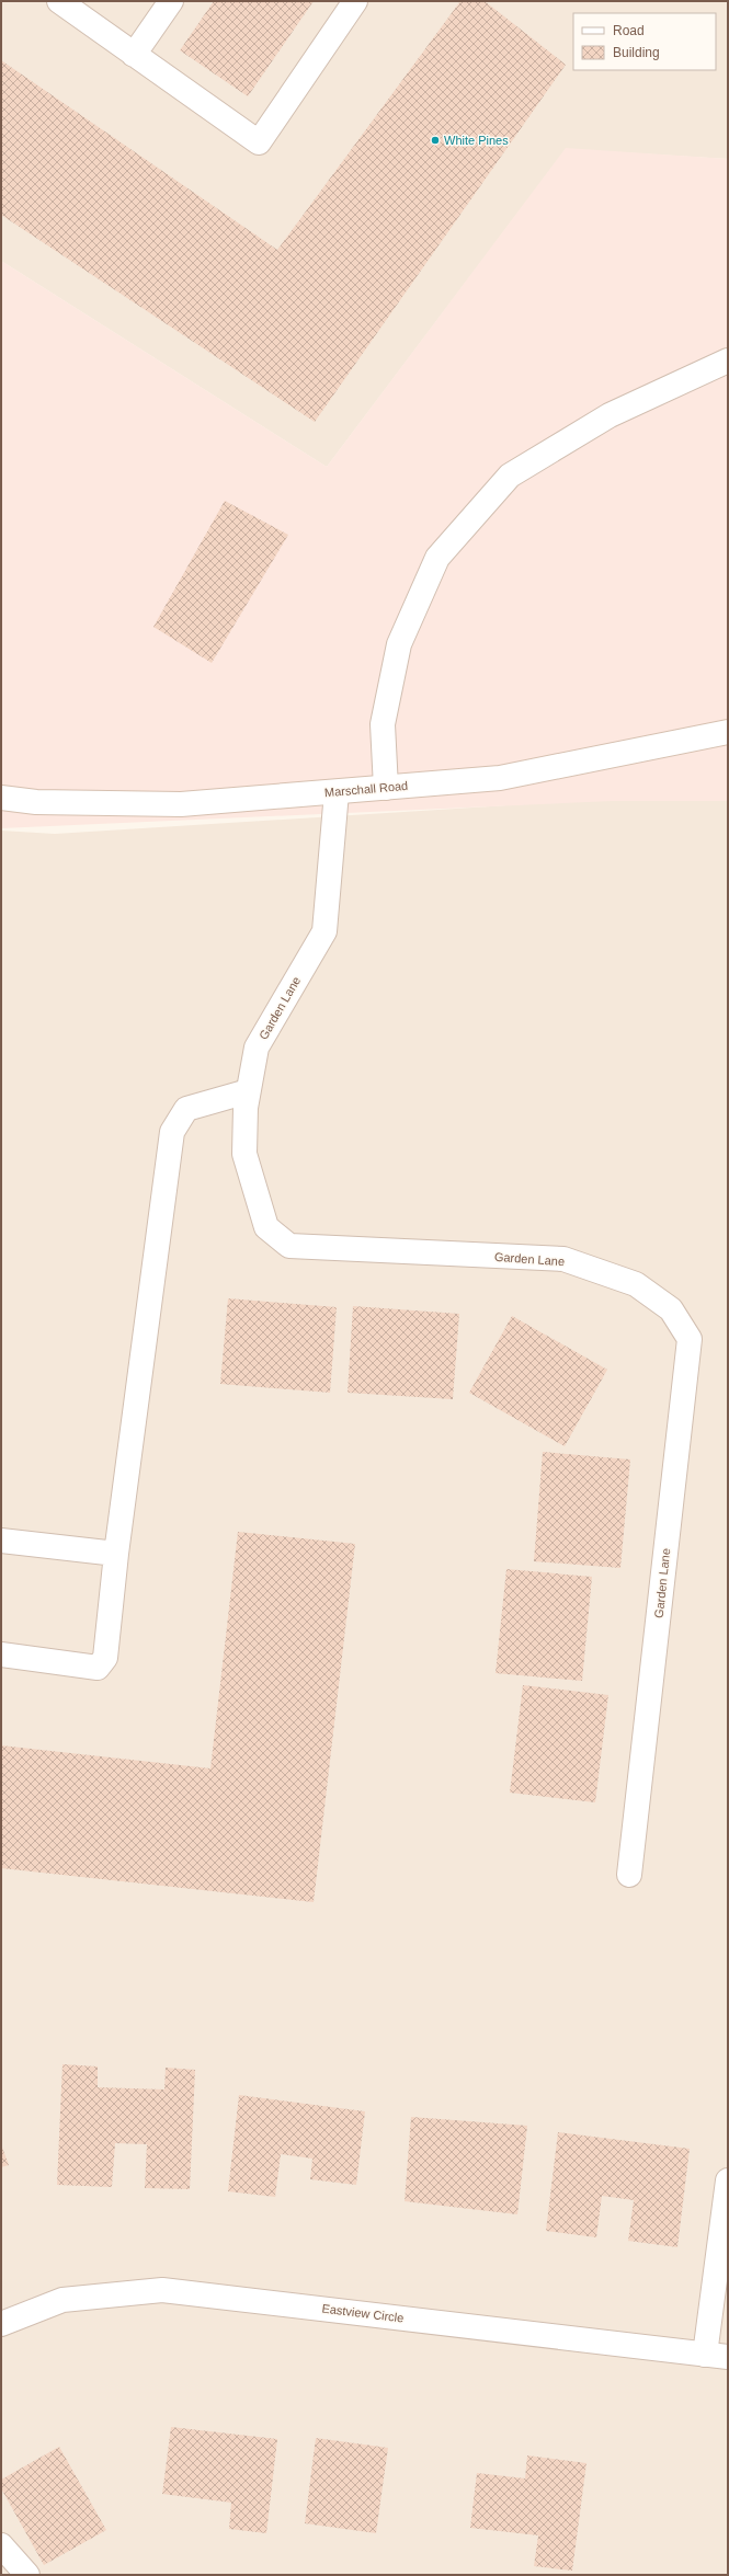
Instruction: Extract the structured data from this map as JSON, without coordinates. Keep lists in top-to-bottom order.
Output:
{
  "streets": {
    "street": ["Marschall Road", "Garden Lane", "Eastview Circle"]
  },
  "crossings": [
    ["Marschall Road", "Garden Lane"]
  ],
  "places": ["White Pines"],
  "legend": ["Road", "Building"]
}
